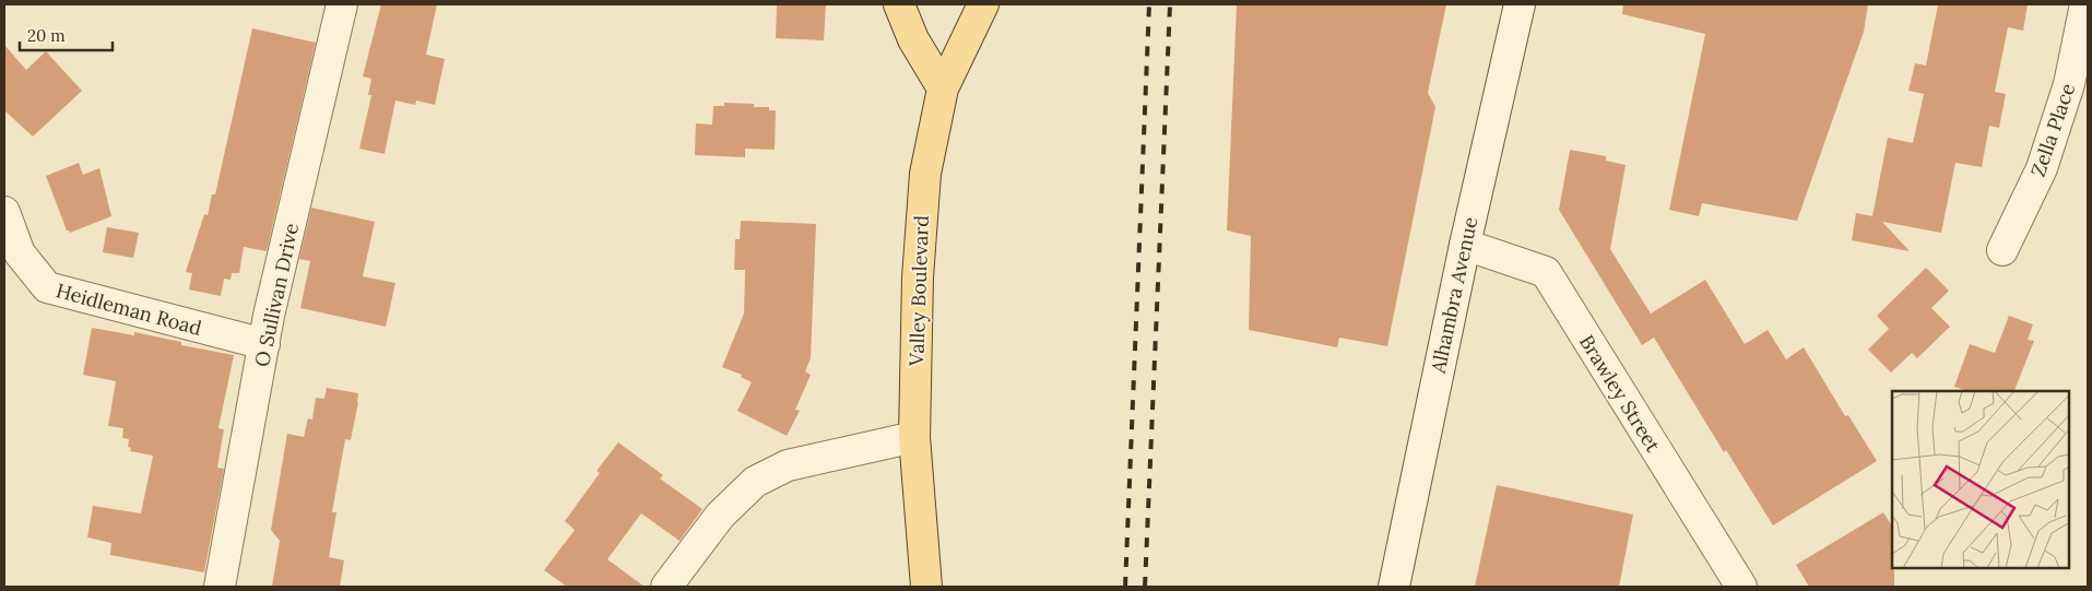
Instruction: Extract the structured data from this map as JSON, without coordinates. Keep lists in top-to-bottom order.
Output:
{
  "streets": {
    "main road": ["Valley Boulevard"],
    "street": [
      "Zella Place",
      "O Sullivan Drive",
      "Alhambra Avenue",
      "Heidleman Road",
      "Brawley Street"
    ]
  },
  "crossings": [
    ["O Sullivan Drive", "Heidleman Road"],
    ["Alhambra Avenue", "Brawley Street"]
  ],
  "scale_bar": "20 m"
}
